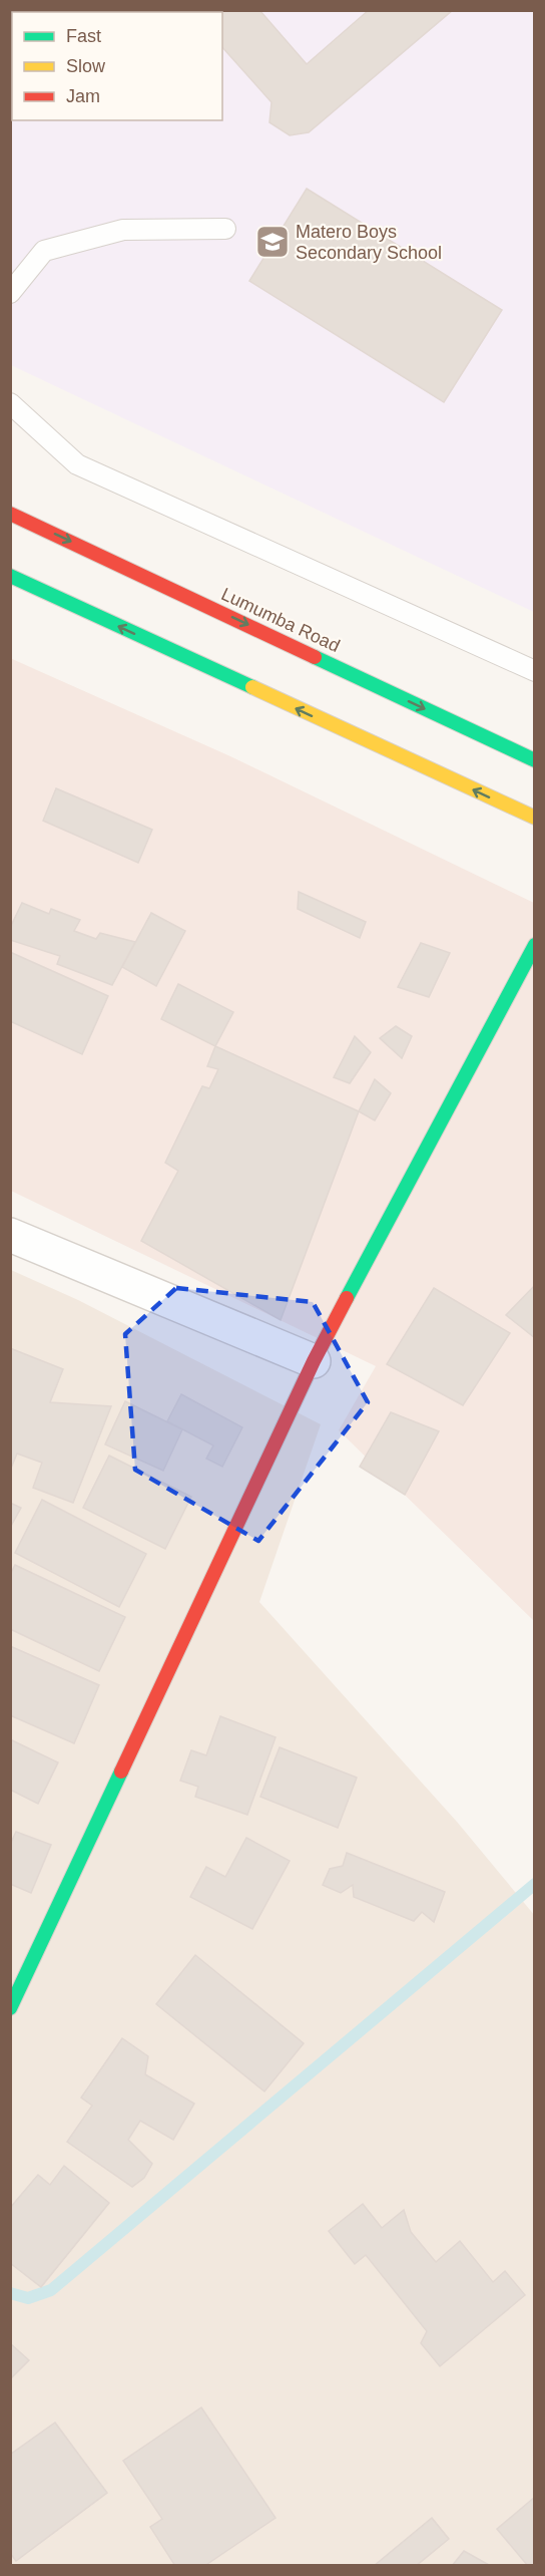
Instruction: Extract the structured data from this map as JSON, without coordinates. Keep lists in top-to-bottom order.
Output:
{
  "streets": {
    "street": ["Lumumba Road"]
  },
  "places": {
    "school or university": ["Matero Boys Secondary School"]
  },
  "legend": ["Fast", "Slow", "Jam"]
}
